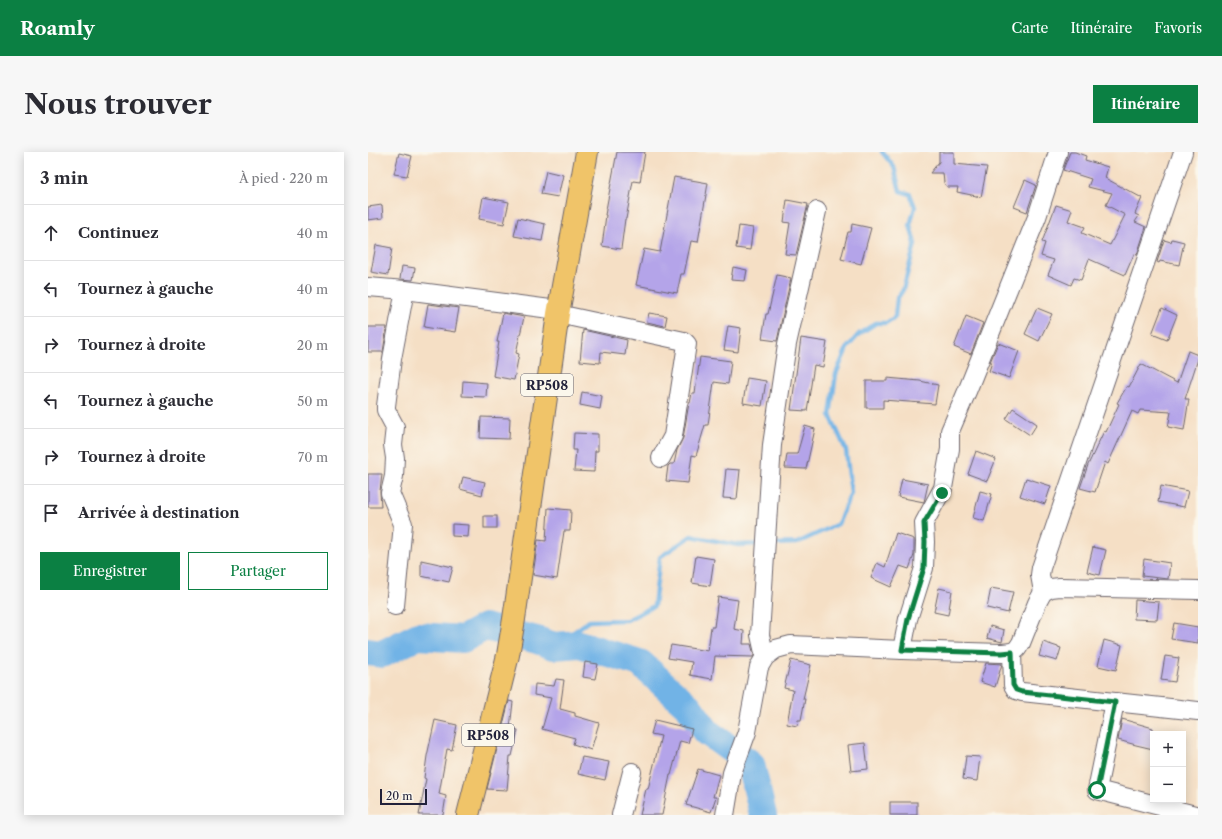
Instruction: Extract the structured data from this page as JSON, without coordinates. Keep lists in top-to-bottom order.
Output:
{
  "streets": {
    "main road": ["RP508"]
  },
  "scale_bar": "20 m",
  "page": {
    "header": "Roamly",
    "nav": ["Carte", "Itinéraire", "Favoris"],
    "buttons": [
      "Itinéraire",
      ["Enregistrer", "Partager"]
    ],
    "title": "Nous trouver",
    "heading": ["3 min", "À pied · 220 m"],
    "list": [
      ["Continuez", "40 m"],
      ["Tournez à gauche", "40 m"],
      ["Tournez à droite", "20 m"],
      ["Tournez à gauche", "50 m"],
      ["Tournez à droite", "70 m"],
      "Arrivée à destination"
    ],
    "map_buttons": ["+", "−"],
    "scale": "20 m"
  }
}
